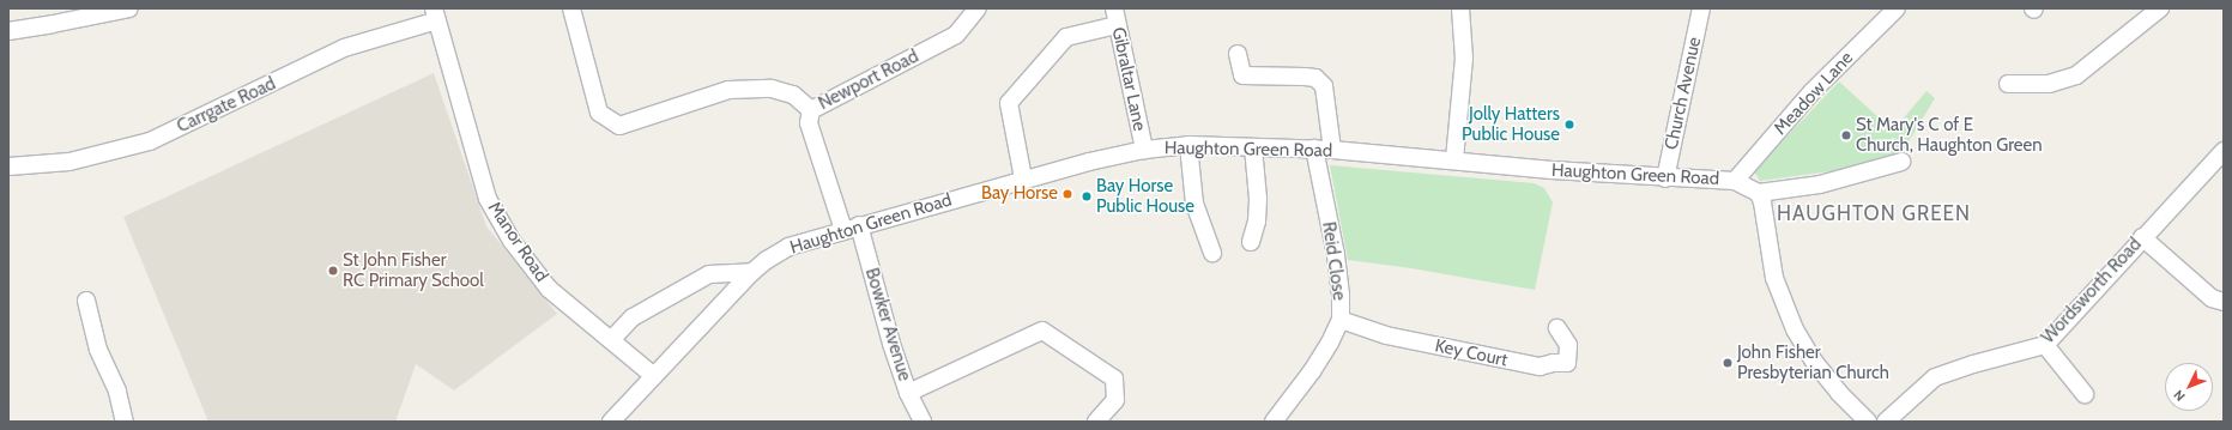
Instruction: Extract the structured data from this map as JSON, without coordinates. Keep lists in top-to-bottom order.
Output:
{
  "streets": {
    "street": [
      "Gibraltar Lane",
      "Newport Road",
      "Church Avenue",
      "Meadow Lane",
      "Carrgate Road",
      "Haughton Green Road",
      "Manor Road",
      "Reid Close",
      "Wordsworth Road",
      "Bowker Avenue",
      "Key Court"
    ]
  },
  "crossings": [
    ["Gibraltar Lane", "Haughton Green Road"],
    ["Newport Road", "Haughton Green Road"],
    ["Newport Road", "Bowker Avenue"],
    ["Church Avenue", "Haughton Green Road"],
    ["Meadow Lane", "Haughton Green Road"],
    ["Carrgate Road", "Manor Road"],
    ["Haughton Green Road", "Manor Road"],
    ["Haughton Green Road", "Reid Close"],
    ["Haughton Green Road", "Bowker Avenue"],
    ["Reid Close", "Key Court"]
  ],
  "districts": ["HAUGHTON GREEN"],
  "places": [
    "Jolly Hatters Public House",
    "St Mary's C of E Church, Haughton Green",
    "Bay Horse",
    "Bay Horse Public House",
    "St John Fisher RC Primary School",
    "John Fisher Presbyterian Church"
  ],
  "north": "bottom left"
}
